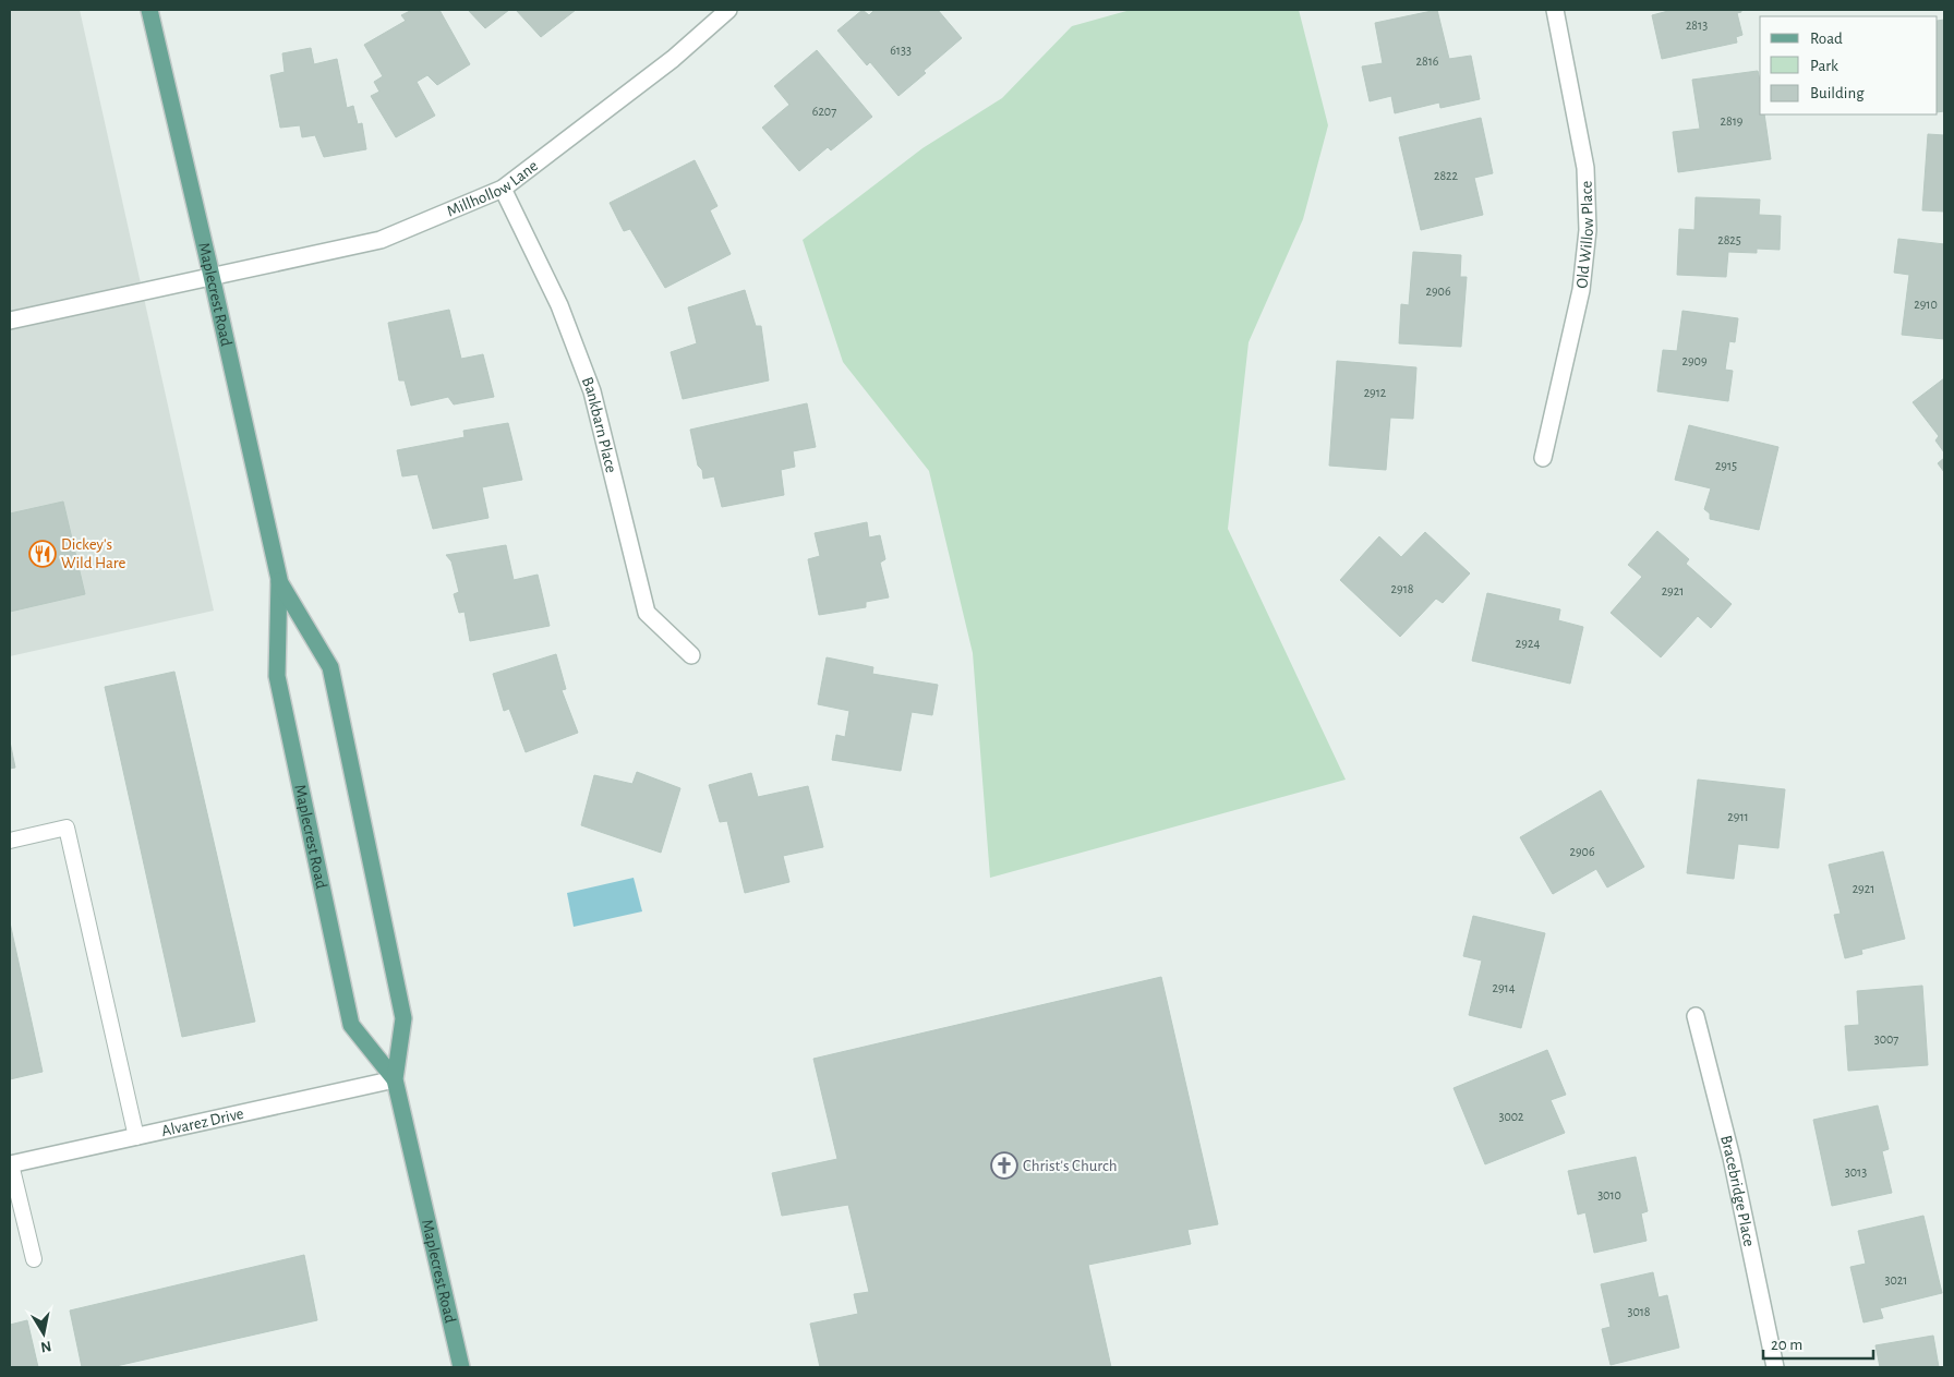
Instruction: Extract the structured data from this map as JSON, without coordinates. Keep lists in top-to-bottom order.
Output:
{
  "streets": {
    "main road": ["Maplecrest Road"],
    "street": [
      "Millhollow Lane",
      "Old Willow Place",
      "Bankbarn Place",
      "Alvarez Drive",
      "Bracebridge Place"
    ]
  },
  "crossings": [
    ["Millhollow Lane", "Maplecrest Road"],
    ["Millhollow Lane", "Bankbarn Place"],
    ["Maplecrest Road", "Alvarez Drive"]
  ],
  "places": {
    "restaurant": ["Dickey's Wild Hare"],
    "church": ["Christ's Church"]
  },
  "house_numbers": [
    "2813",
    "6133",
    "2816",
    "6207",
    "2819",
    "2822",
    "2825",
    "2906",
    "2910",
    "2909",
    "2912",
    "2915",
    "2918",
    "2921",
    "2924",
    "2911",
    "2906",
    "2921",
    "2914",
    "3007",
    "3002",
    "3013",
    "3010",
    "3021",
    "3018"
  ],
  "legend": ["Road", "Park", "Building"],
  "scale_bar": "20 m",
  "north": "bottom"
}
